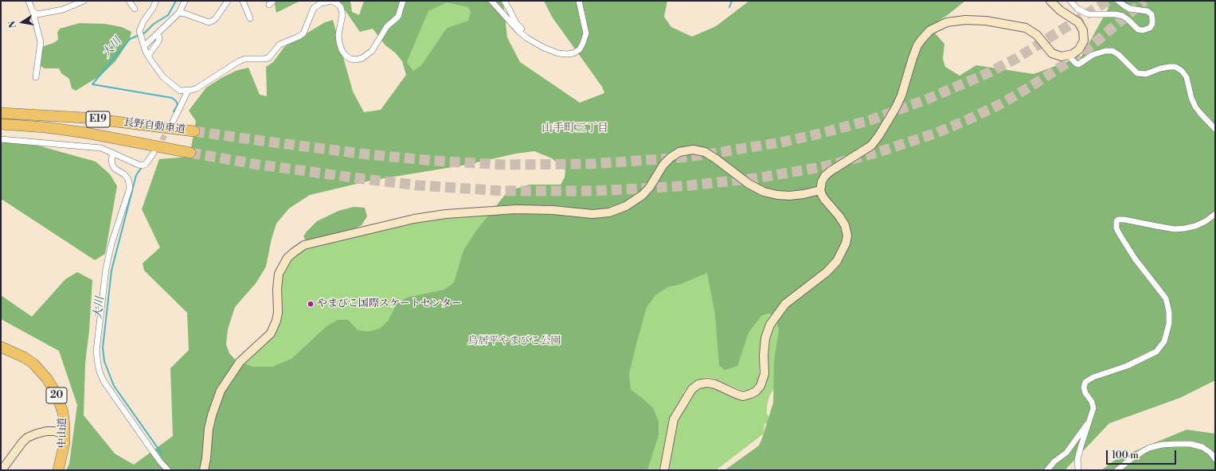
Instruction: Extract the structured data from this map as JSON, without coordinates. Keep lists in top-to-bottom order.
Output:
{
  "streets": {
    "highway": [
      "E19",
      "長野自動車道",
      "20",
      "中山道"
    ]
  },
  "districts": ["山手町三丁目"],
  "water": ["大川"],
  "parks": ["鳥居平やまびこ公園"],
  "places": ["やまびこ国際スケートセンター"],
  "scale_bar": "100 m",
  "north": "left"
}
